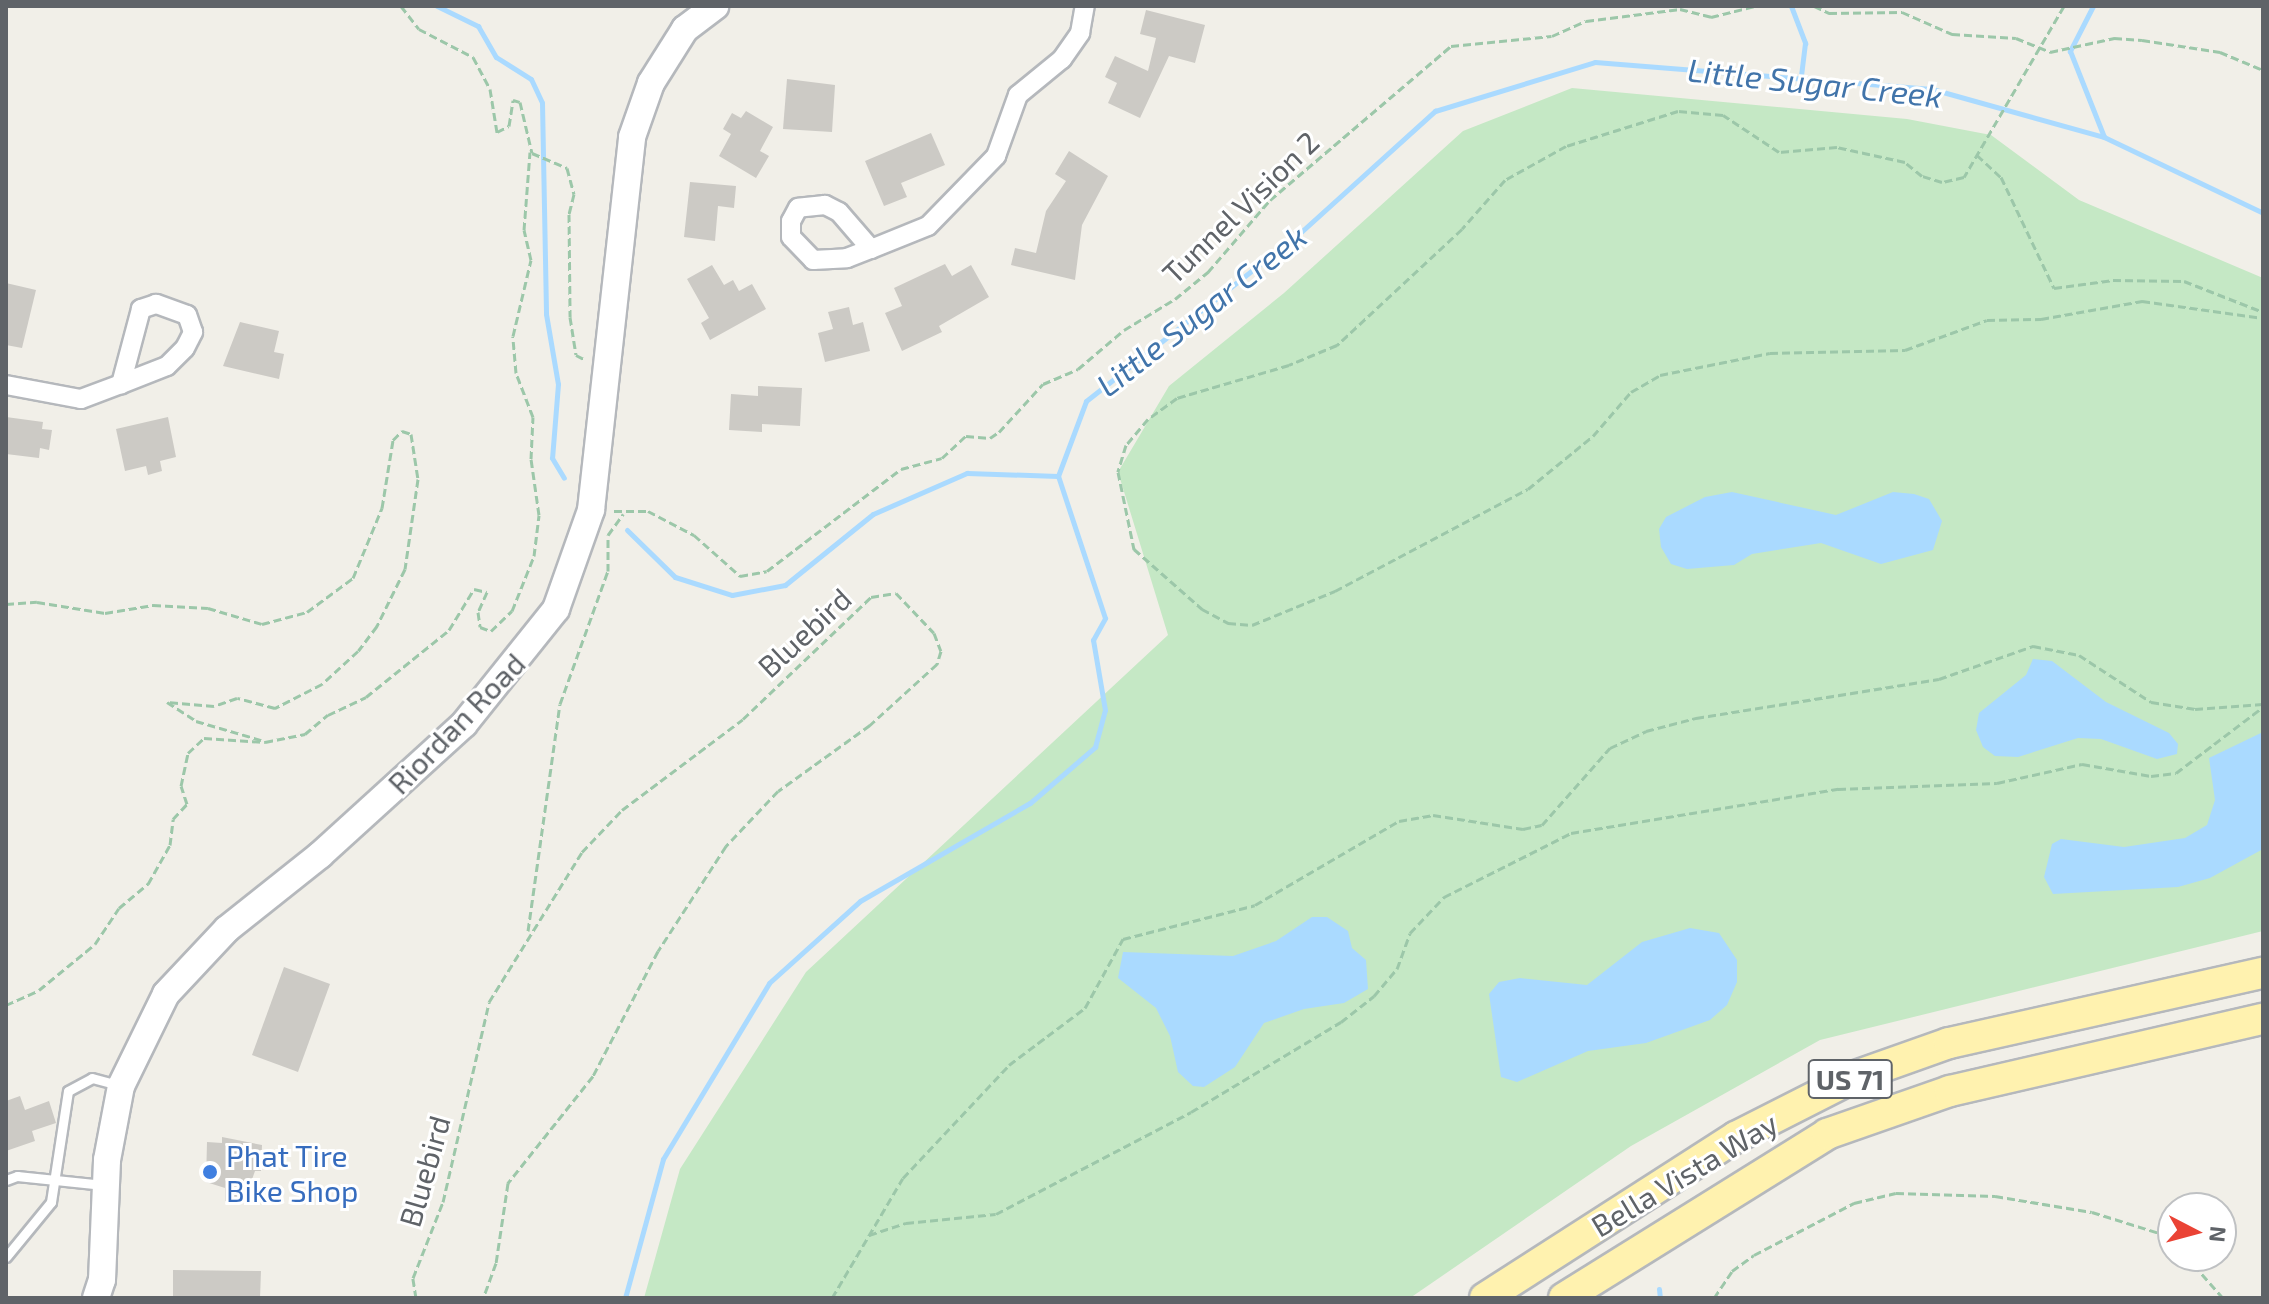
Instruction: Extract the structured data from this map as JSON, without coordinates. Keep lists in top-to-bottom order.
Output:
{
  "streets": {
    "main road": ["US 71", "Bella Vista Way"],
    "street": ["Riordan Road"],
    "path": ["Tunnel Vision 2", "Bluebird"]
  },
  "water": ["Little Sugar Creek"],
  "places": ["Phat Tire Bike Shop"],
  "north": "right"
}
